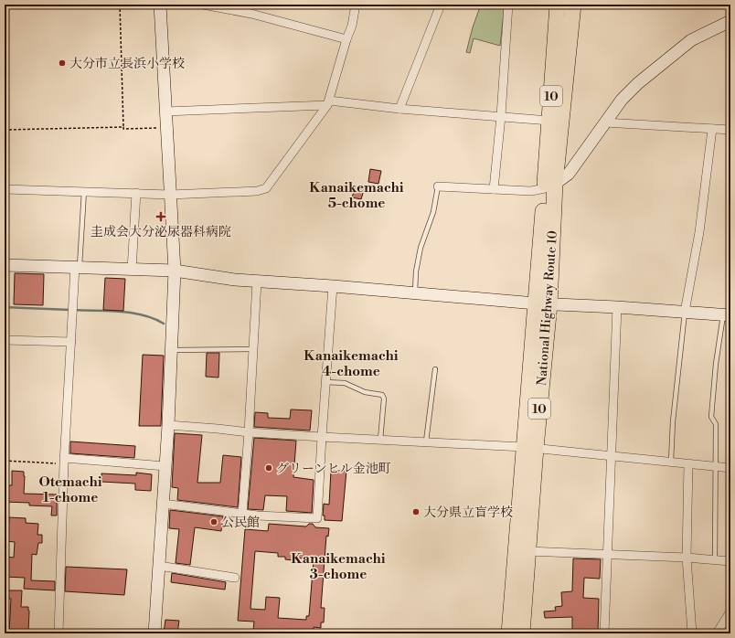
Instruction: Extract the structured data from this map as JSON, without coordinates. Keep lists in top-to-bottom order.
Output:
{
  "streets": {
    "highway": ["10", "National Highway Route 10"]
  },
  "districts": [
    "Kanaikemachi 5-chome",
    "Kanaikemachi 4-chome",
    "Otemachi 1-chome",
    "Kanaikemachi 3-chome"
  ],
  "places": {
    "other": [
      "大分市立長浜小学校",
      "グリーンヒル金池町",
      "大分県立盲学校",
      "公民館"
    ],
    "health": ["圭成会大分泌尿器科病院"]
  }
}
